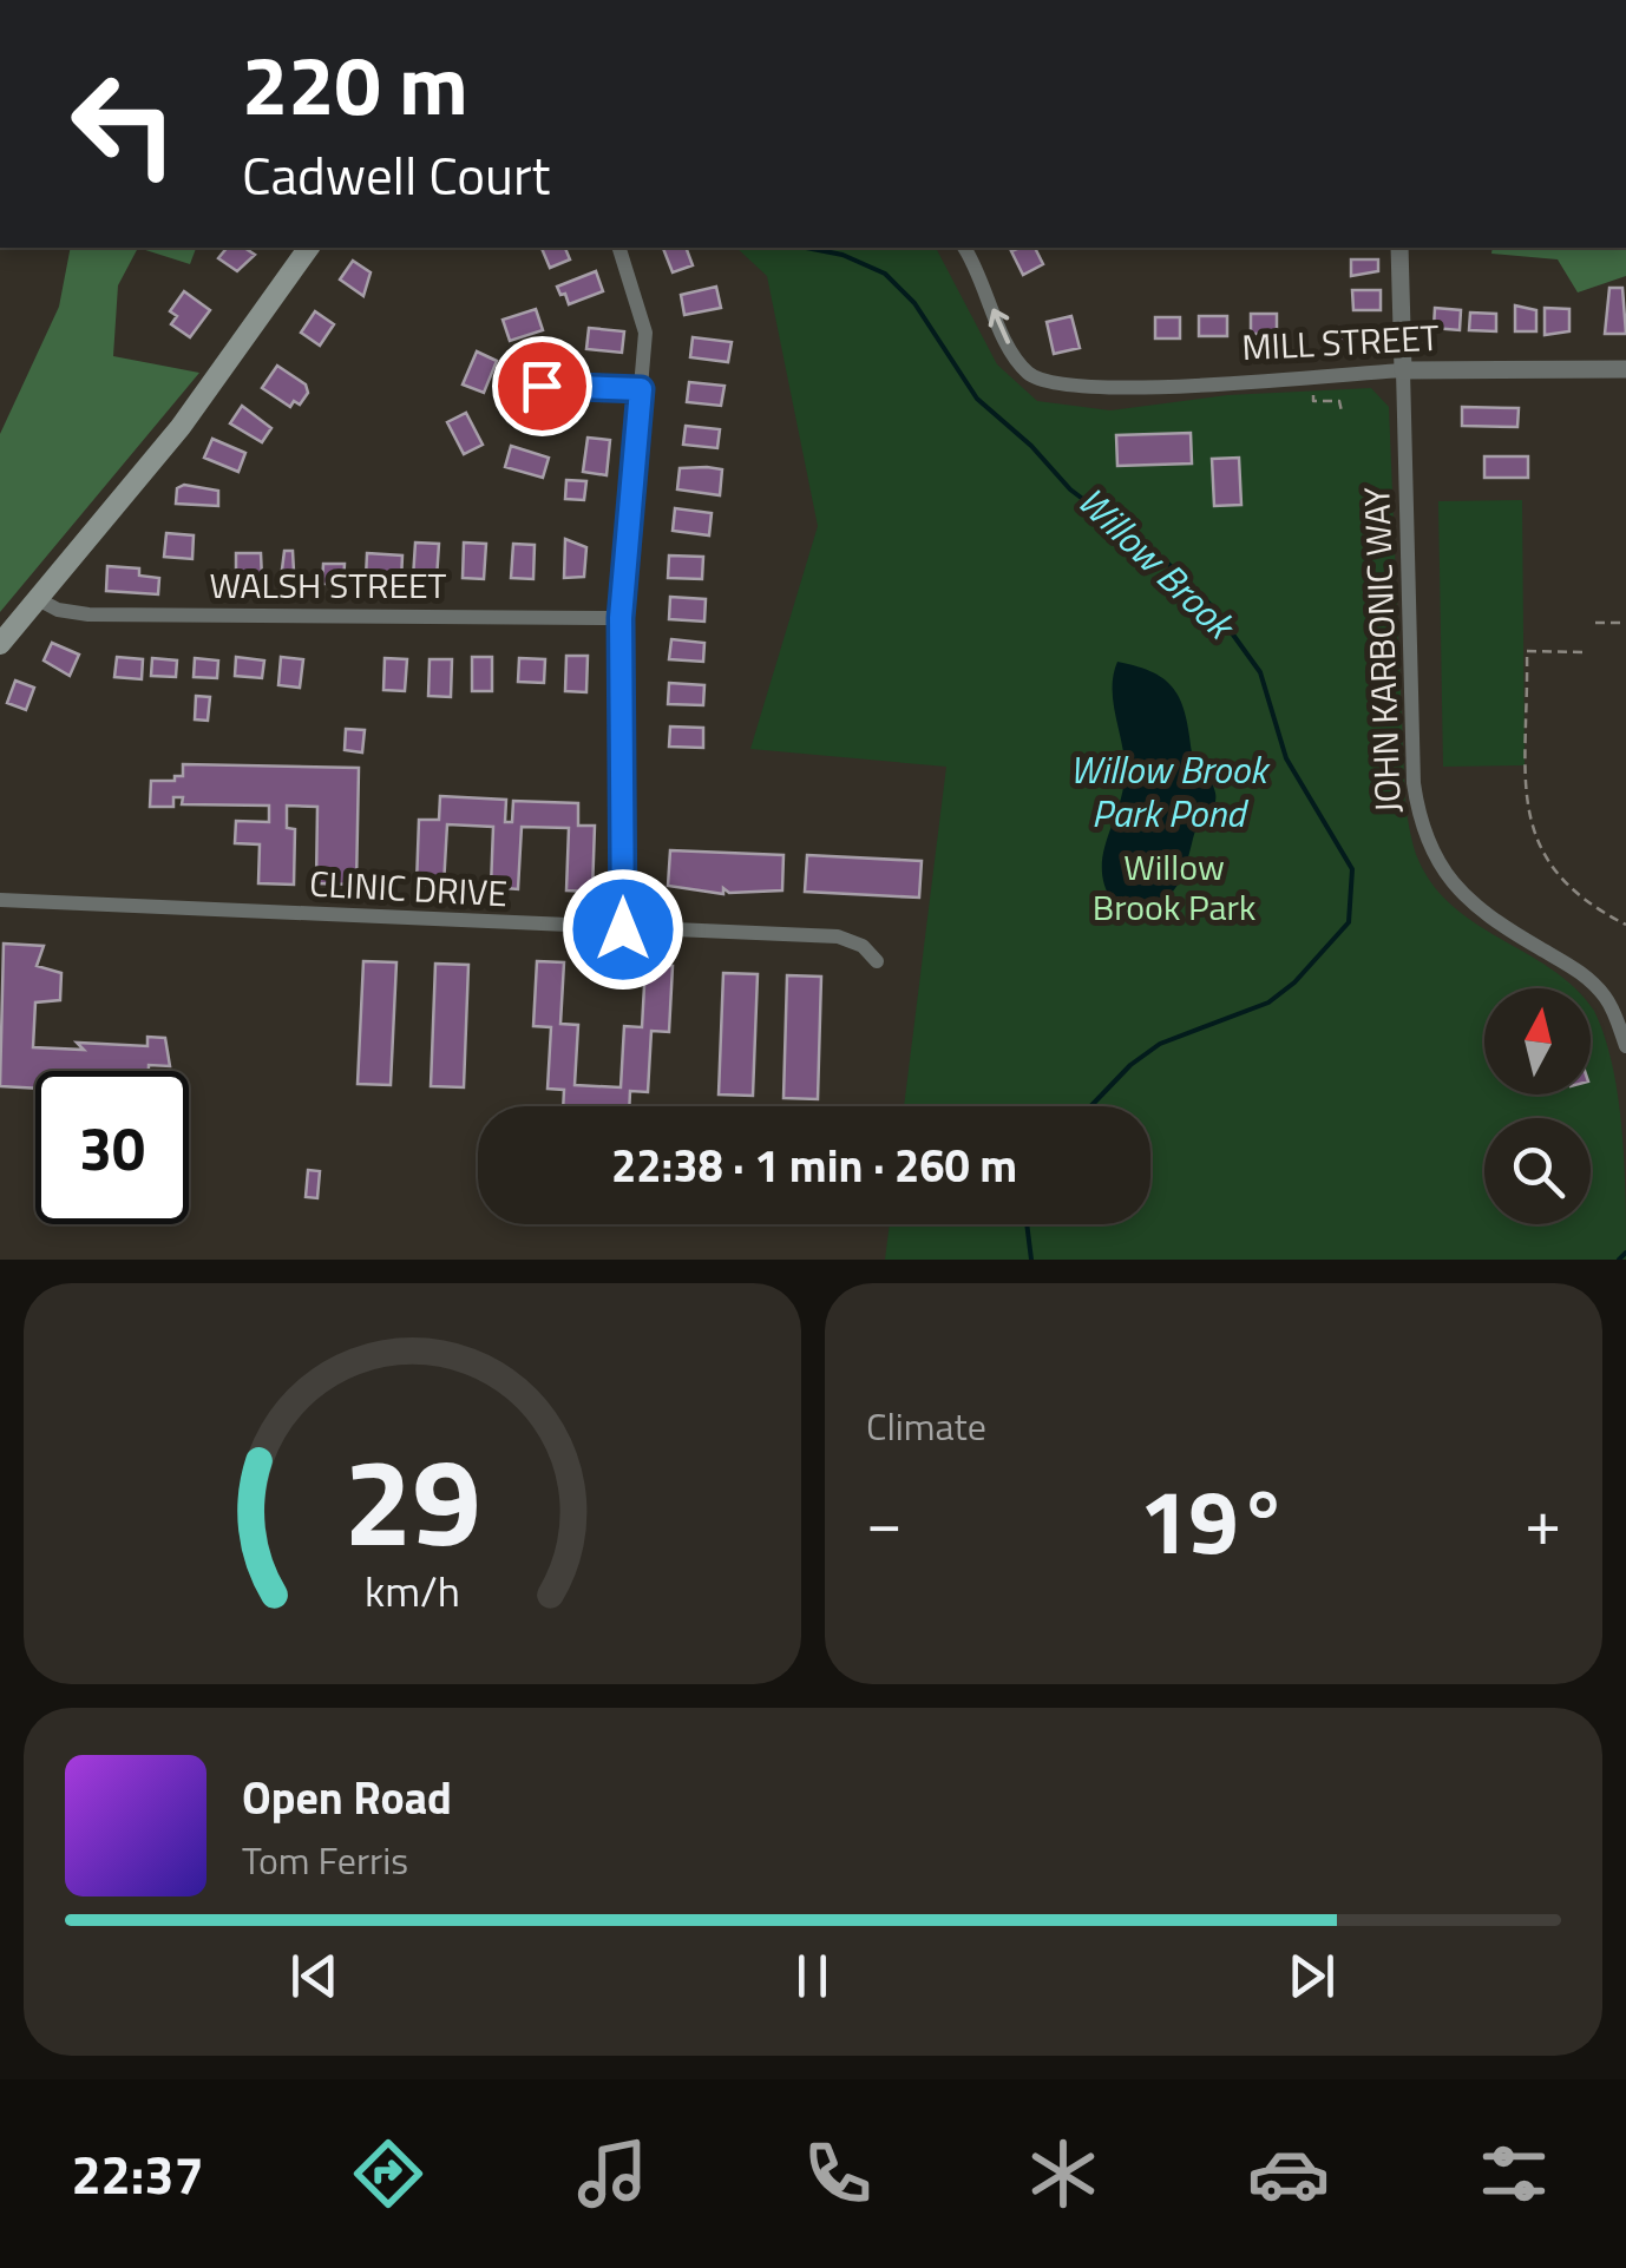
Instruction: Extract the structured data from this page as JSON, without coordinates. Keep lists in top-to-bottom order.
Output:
{
  "streets": {
    "street": [
      "MILL STREET",
      "WALSH STREET",
      "JOHN KARBONIC WAY",
      "CLINIC DRIVE"
    ]
  },
  "crossings": [
    ["MILL STREET", "JOHN KARBONIC WAY"]
  ],
  "one_way": ["MILL STREET"],
  "water": ["Willow Brook", "Willow Brook Park Pond"],
  "parks": ["Willow Brook Park"],
  "north": "top",
  "page": {
    "turn": ["220 m", "Cadwell Court"],
    "limit": "30",
    "trip": "22:38 · 1 min · 260 m",
    "tile": "Climate",
    "heat": ["−", "19°", "+"],
    "song": ["Open Road", "Tom Ferris"],
    "tabs": "22:37",
    "gauge": ["29", "km/h"]
  }
}
